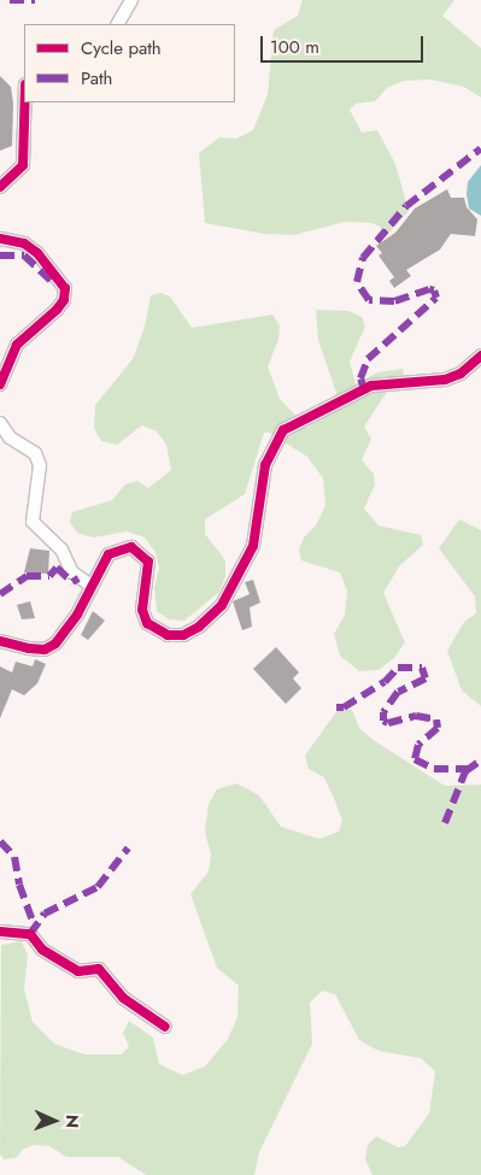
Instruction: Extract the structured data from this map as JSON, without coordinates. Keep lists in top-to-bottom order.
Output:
{
  "legend": ["Cycle path", "Path"],
  "scale_bar": "100 m",
  "north": "right"
}
